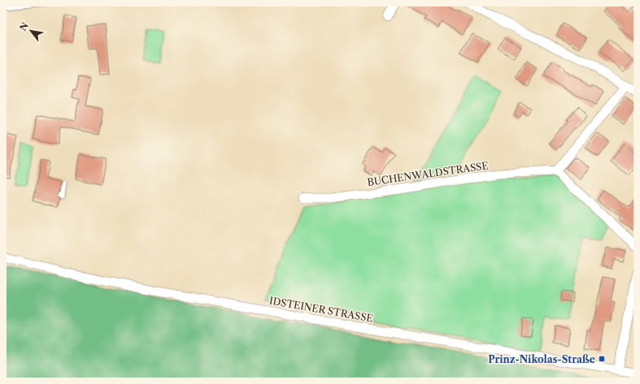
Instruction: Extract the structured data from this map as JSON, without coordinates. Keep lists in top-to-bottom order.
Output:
{
  "streets": {
    "street": ["BUCHENWALDSTRASSE", "IDSTEINER STRASSE"]
  },
  "places": {
    "transit": ["Prinz-Nikolas-Straße"]
  },
  "north": "top left"
}
